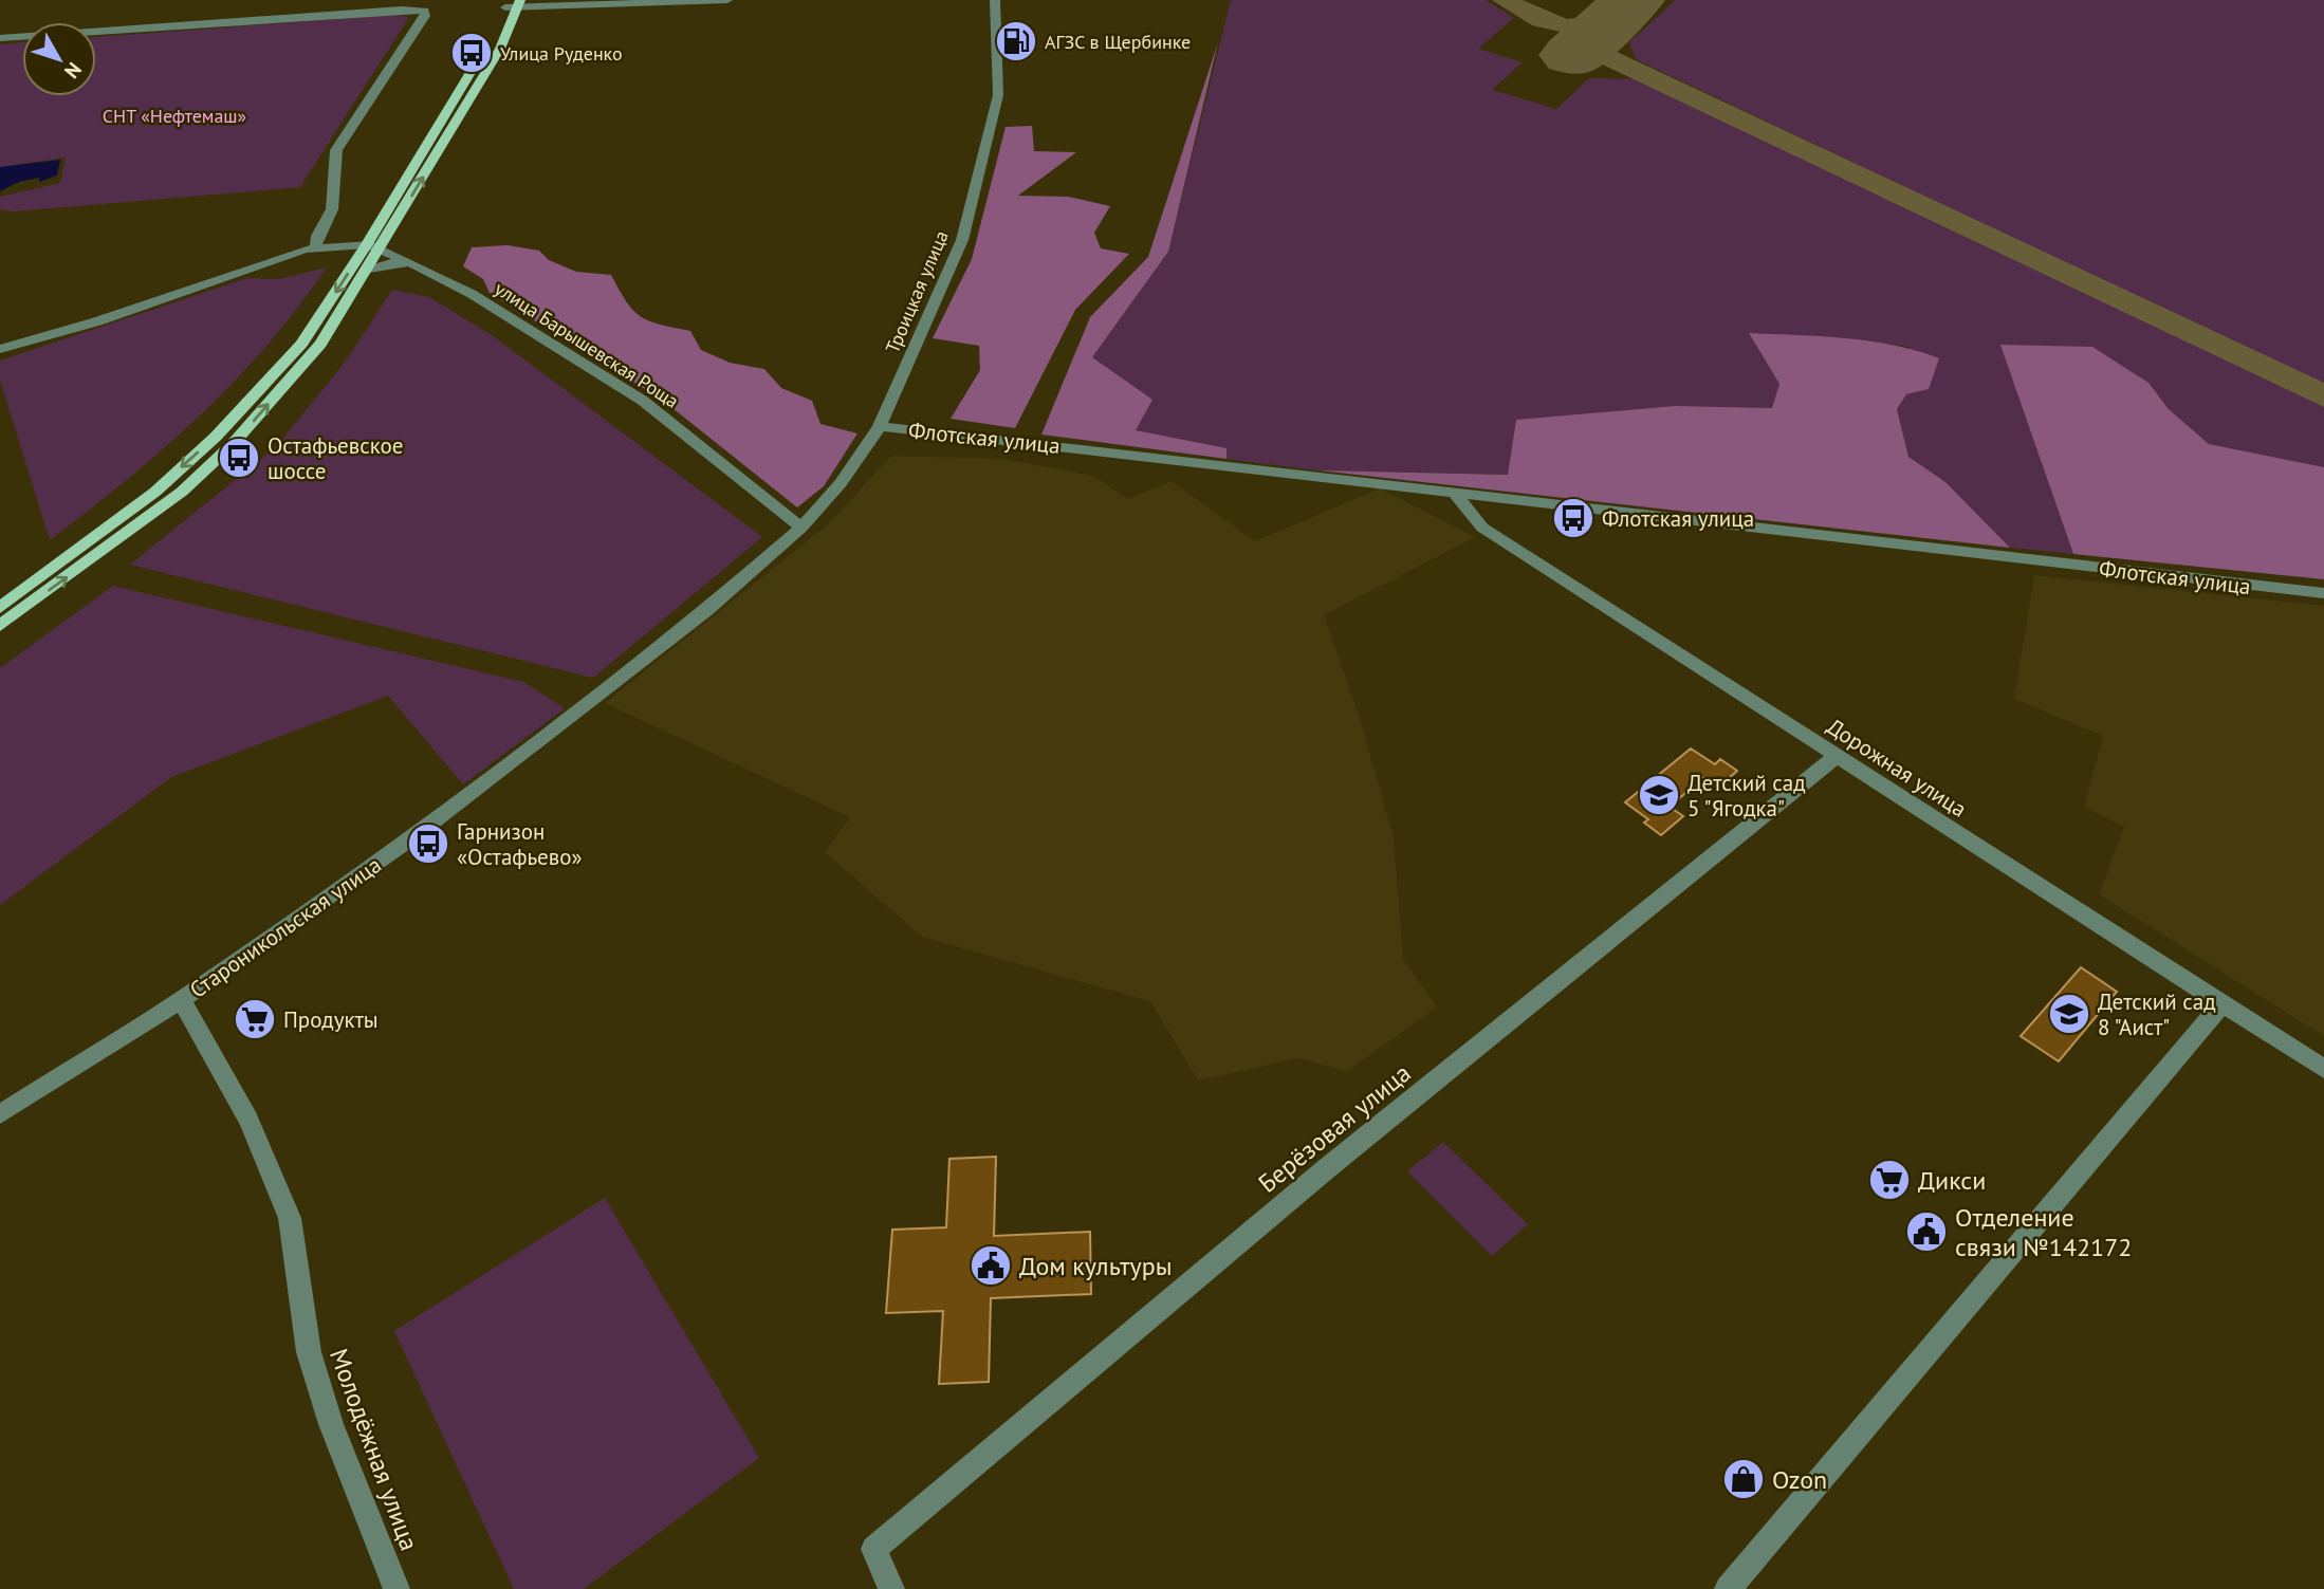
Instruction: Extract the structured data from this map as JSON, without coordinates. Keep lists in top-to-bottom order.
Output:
{
  "streets": {
    "street": [
      "Троицкая улица",
      "улица Барышевская Роща",
      "Флотская улица",
      "Дорожная улица",
      "Староникольская улица",
      "Берёзовая улица",
      "Молодёжная улица"
    ]
  },
  "crossings": [
    ["Троицкая улица", "улица Барышевская Роща"],
    ["Троицкая улица", "Флотская улица"],
    ["Троицкая улица", "Староникольская улица"],
    ["улица Барышевская Роща", "Староникольская улица"],
    ["Флотская улица", "Дорожная улица"],
    ["Дорожная улица", "Берёзовая улица"],
    ["Староникольская улица", "Молодёжная улица"]
  ],
  "parks": ["СНТ «Нефтемаш»"],
  "places": {
    "fuel station": ["АГЗС в Щербинке"],
    "bus stop": [
      "Улица Руденко",
      "Остафьевское шоссе",
      "Флотская улица",
      "Гарнизон «Остафьево»"
    ],
    "school or university": ["Детский сад 5 \"Ягодка\"", "Детский сад 8 \"Аист\""],
    "supermarket": ["Продукты", "Дикси"],
    "public building": ["Отделение связи №142172", "Дом культуры"],
    "shop": ["Ozon"]
  },
  "north": "bottom right"
}
